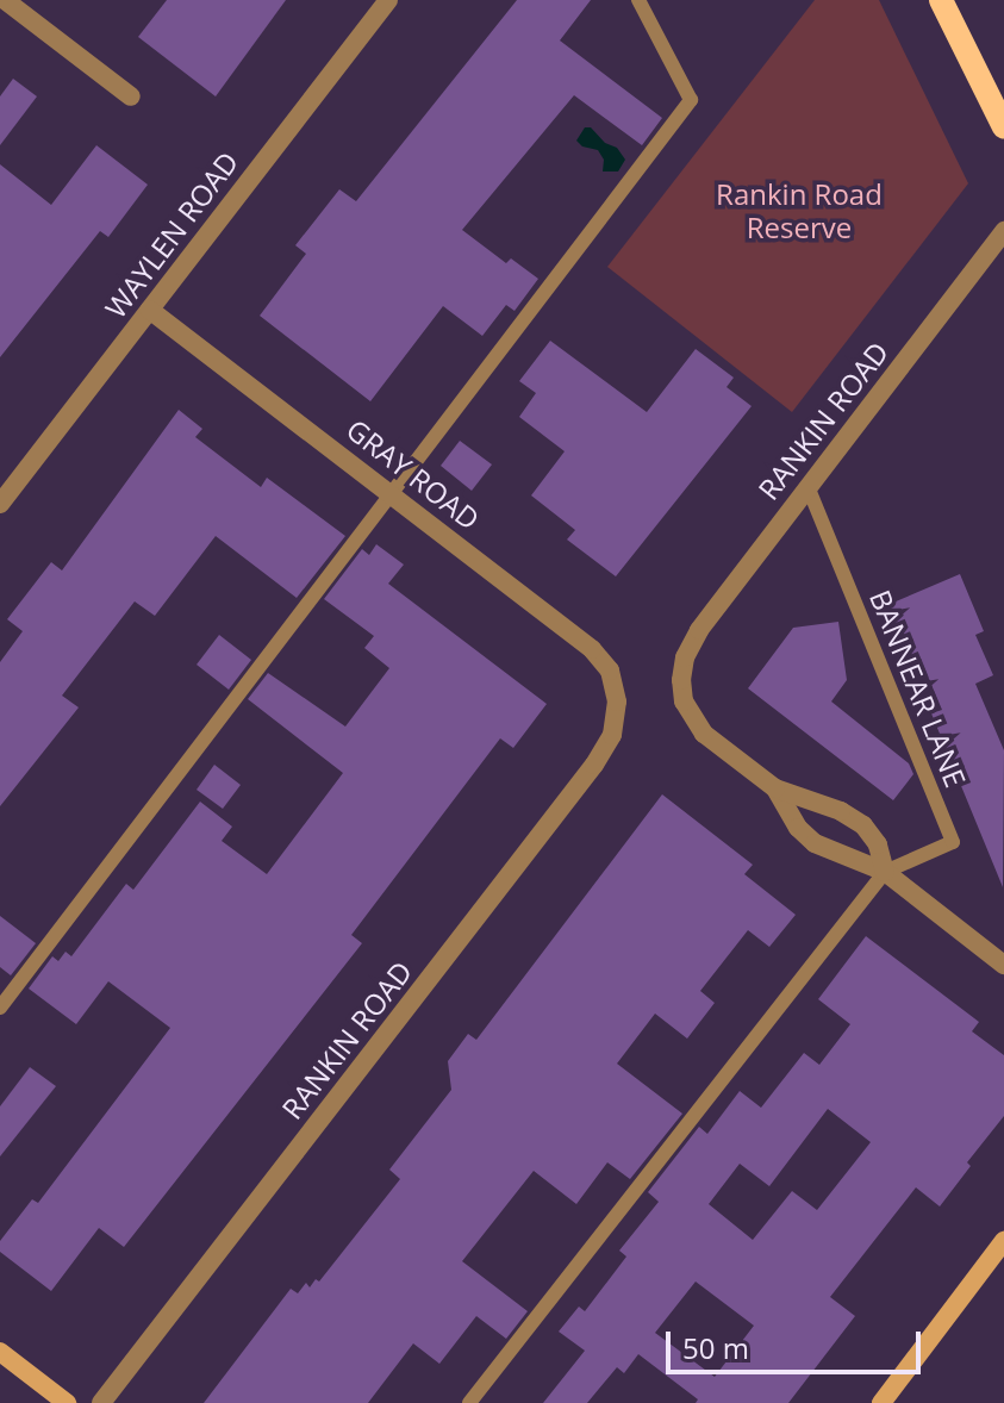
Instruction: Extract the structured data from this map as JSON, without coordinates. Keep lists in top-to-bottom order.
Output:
{
  "streets": {
    "street": ["WAYLEN ROAD", "RANKIN ROAD", "GRAY ROAD"],
    "lane": ["BANNEAR LANE"]
  },
  "crossings": [
    ["WAYLEN ROAD", "GRAY ROAD"],
    ["RANKIN ROAD", "GRAY ROAD"],
    ["RANKIN ROAD", "BANNEAR LANE"]
  ],
  "parks": ["Rankin Road Reserve"],
  "scale_bar": "50 m"
}
